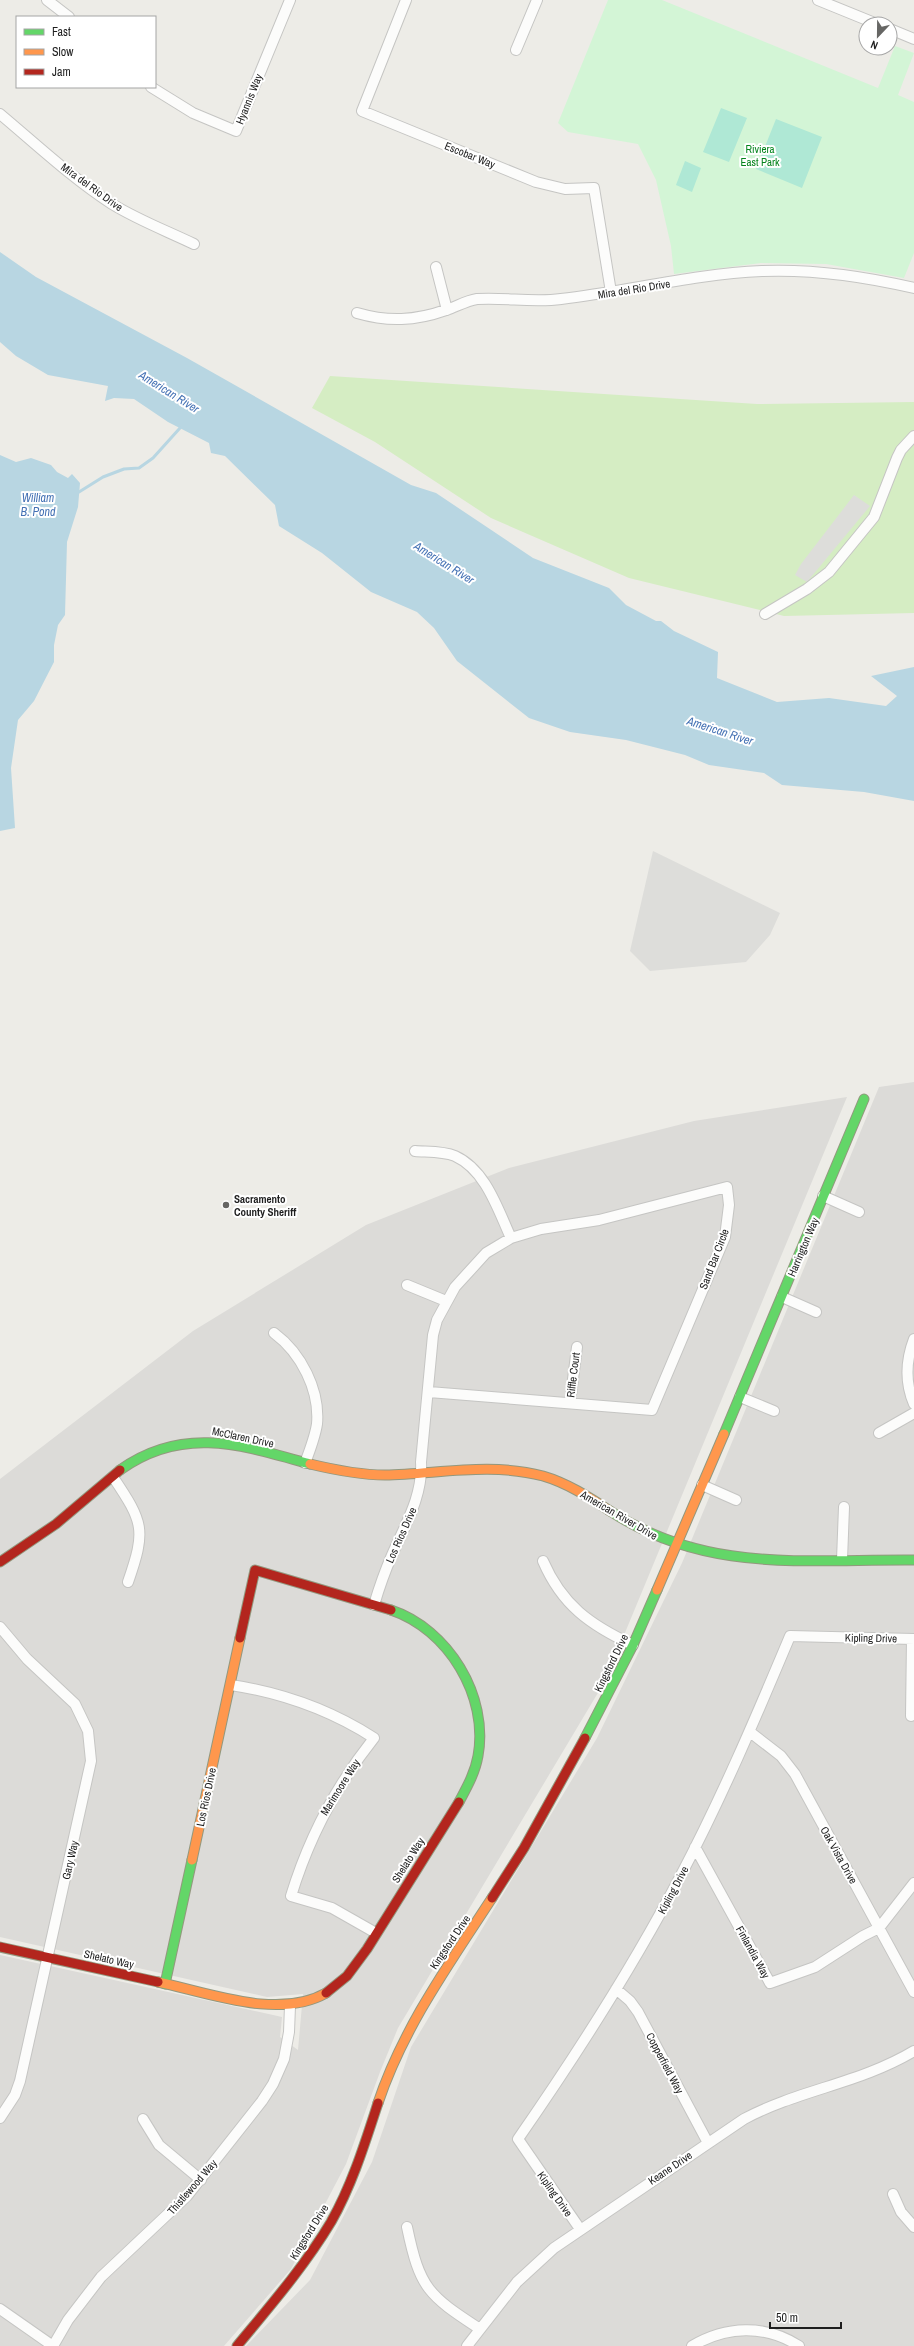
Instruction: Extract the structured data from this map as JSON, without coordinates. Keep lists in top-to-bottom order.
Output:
{
  "streets": {
    "street": [
      "Hyannis Way",
      "Escobar Way",
      "Mira del Rio Drive",
      "Harrington Way",
      "Sand Bar Circle",
      "Riffle Court",
      "McClaren Drive",
      "American River Drive",
      "Los Rios Drive",
      "Kipling Drive",
      "Kingsford Drive",
      "Marimoore Way",
      "Oak Vista Drive",
      "Gary Way",
      "Shelato Way",
      "Finlandia Way",
      "Copperfield Way",
      "Keane Drive",
      "Thistlewood Way"
    ]
  },
  "crossings": [
    ["Escobar Way", "Mira del Rio Drive"],
    ["Harrington Way", "American River Drive"],
    ["Harrington Way", "Kingsford Drive"],
    ["Sand Bar Circle", "Riffle Court"],
    ["Sand Bar Circle", "Los Rios Drive"],
    ["McClaren Drive", "American River Drive"],
    ["McClaren Drive", "Los Rios Drive"],
    ["American River Drive", "Los Rios Drive"],
    ["American River Drive", "Kingsford Drive"],
    ["Los Rios Drive", "Marimoore Way"],
    ["Los Rios Drive", "Shelato Way"],
    ["Kipling Drive", "Oak Vista Drive"],
    ["Kipling Drive", "Finlandia Way"],
    ["Kipling Drive", "Copperfield Way"],
    ["Kipling Drive", "Keane Drive"],
    ["Marimoore Way", "Shelato Way"],
    ["Oak Vista Drive", "Finlandia Way"],
    ["Gary Way", "Shelato Way"],
    ["Shelato Way", "Thistlewood Way"],
    ["Copperfield Way", "Keane Drive"]
  ],
  "water": ["American River", "William B. Pond"],
  "parks": ["Riviera East Park"],
  "places": ["Sacramento County Sheriff"],
  "legend": ["Fast", "Slow", "Jam"],
  "scale_bar": "50 m",
  "north": "bottom"
}
